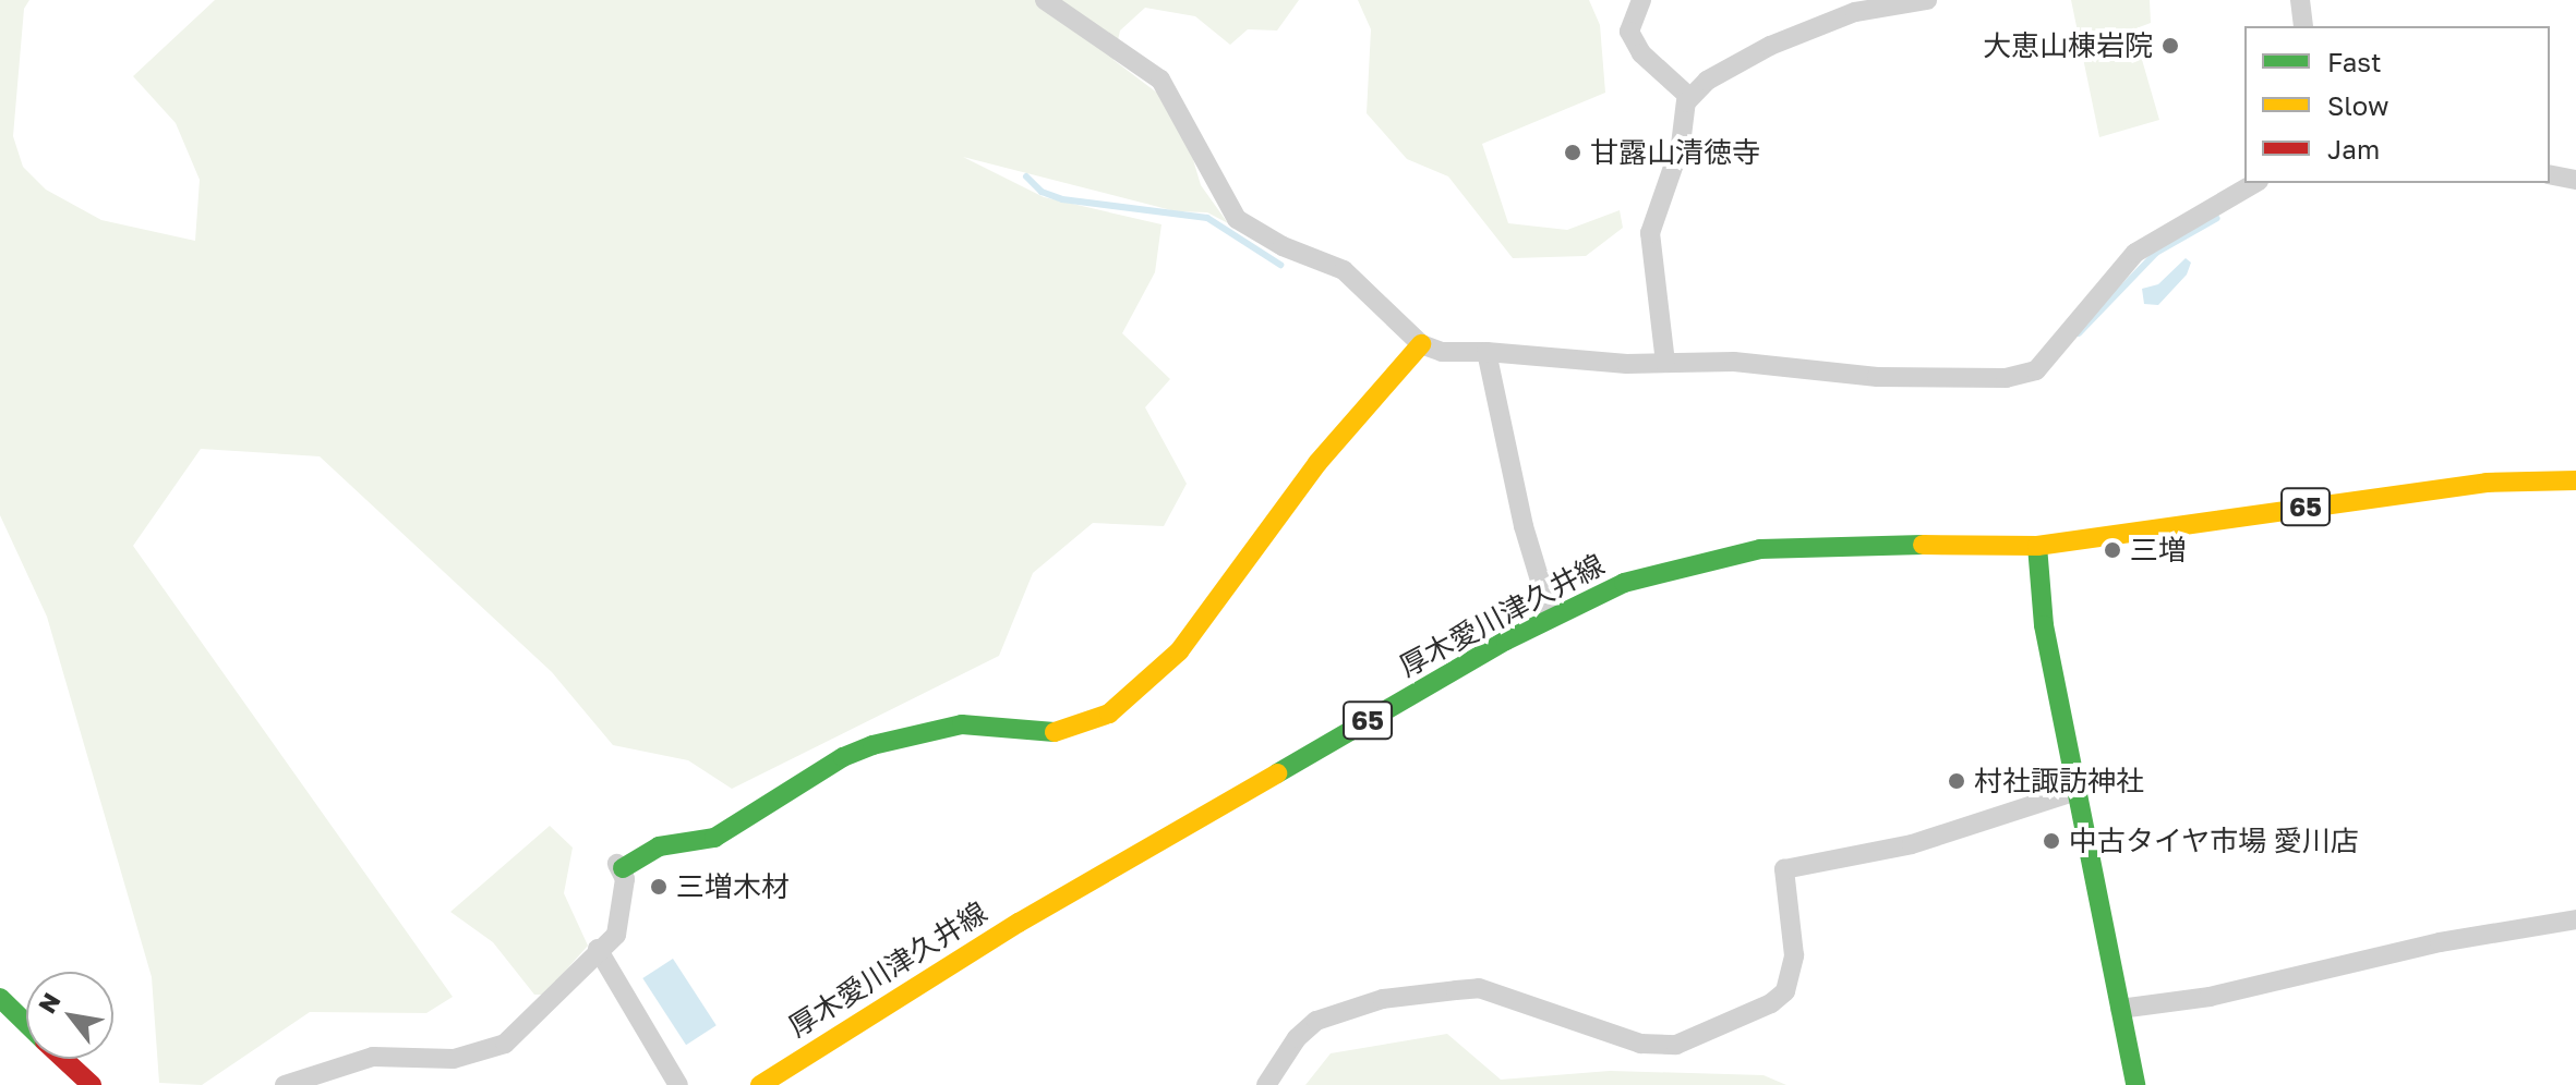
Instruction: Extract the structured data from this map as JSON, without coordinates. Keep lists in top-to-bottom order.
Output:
{
  "streets": {
    "main road": ["65", "厚木愛川津久井線"]
  },
  "places": [
    "大恵山棟岩院",
    "甘露山清徳寺",
    "三増",
    "村社諏訪神社",
    "中古タイヤ市場 愛川店",
    "三増木材"
  ],
  "legend": ["Fast", "Slow", "Jam"],
  "north": "top left"
}
